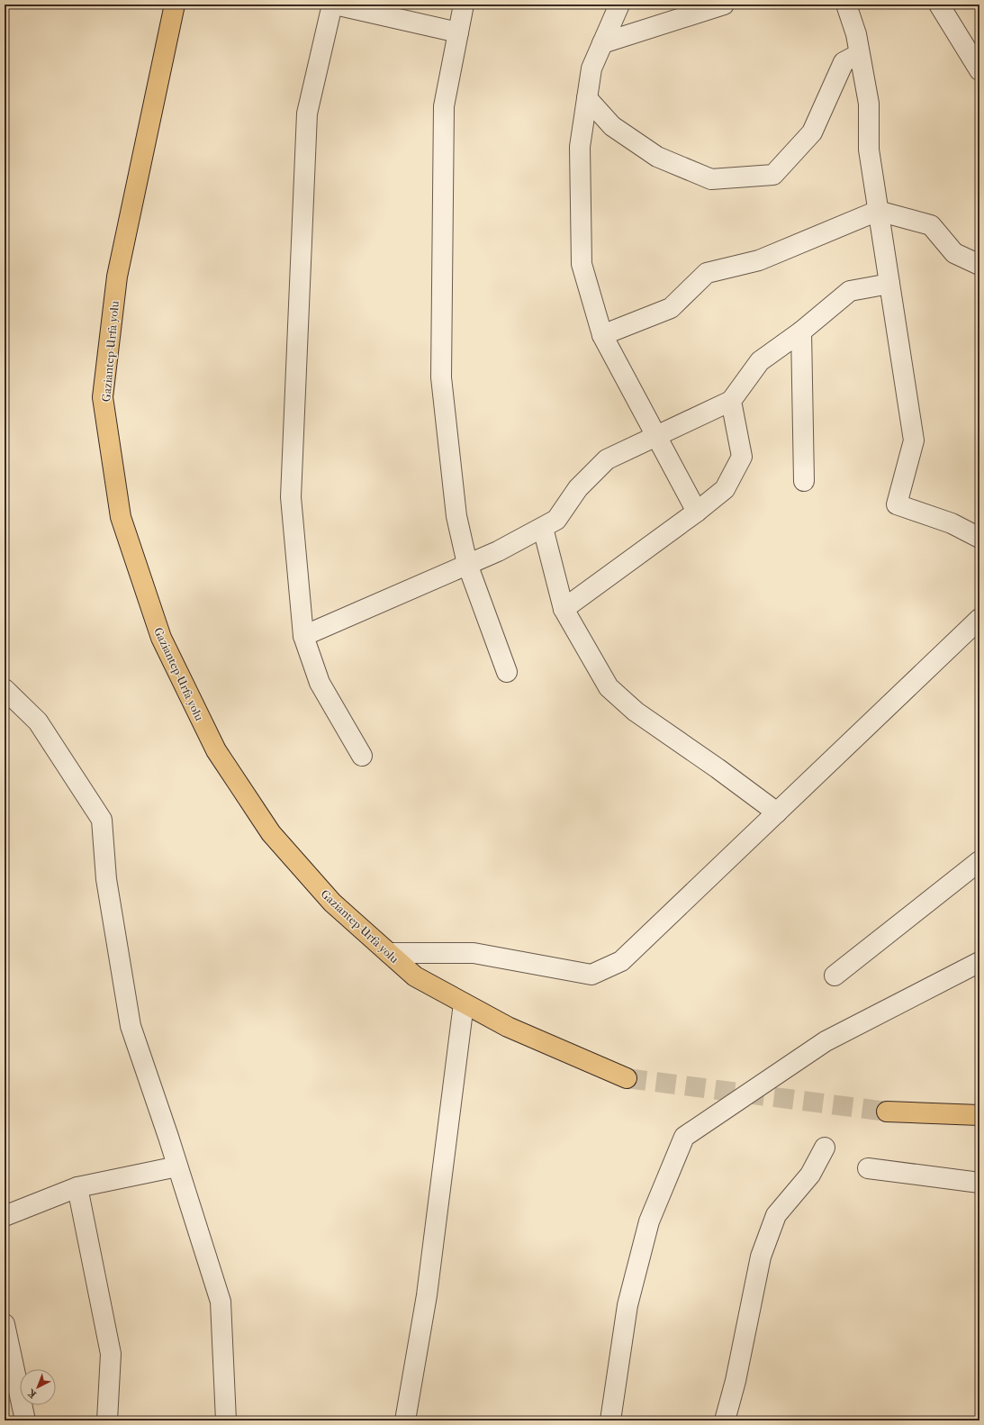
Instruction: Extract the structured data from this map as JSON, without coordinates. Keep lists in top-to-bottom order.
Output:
{
  "streets": {
    "main road": ["Gaziantep-Urfa yolu"]
  },
  "north": "bottom left"
}
